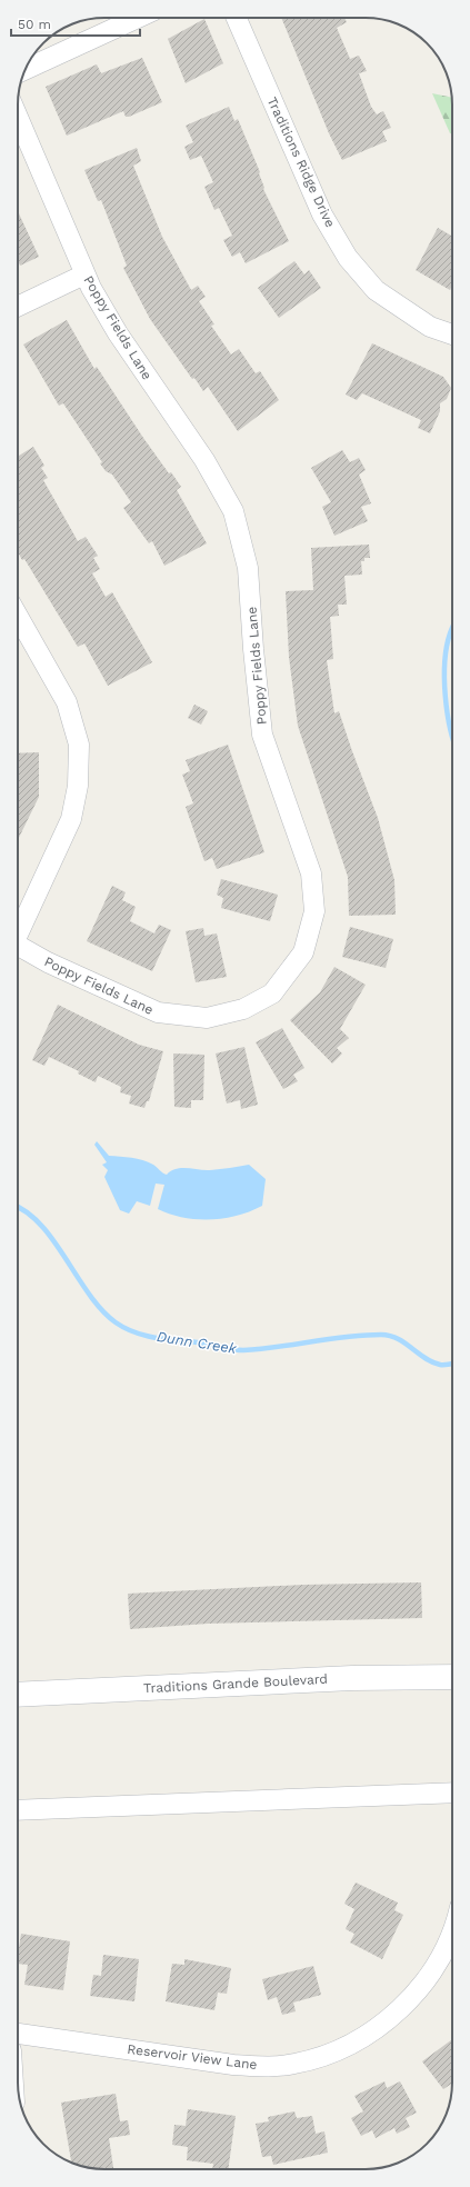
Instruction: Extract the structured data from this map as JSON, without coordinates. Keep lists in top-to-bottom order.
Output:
{
  "streets": {
    "main road": ["Traditions Grande Boulevard"],
    "street": ["Traditions Ridge Drive", "Poppy Fields Lane", "Reservoir View Lane"]
  },
  "water": ["Dunn Creek"],
  "scale_bar": "50 m"
}
